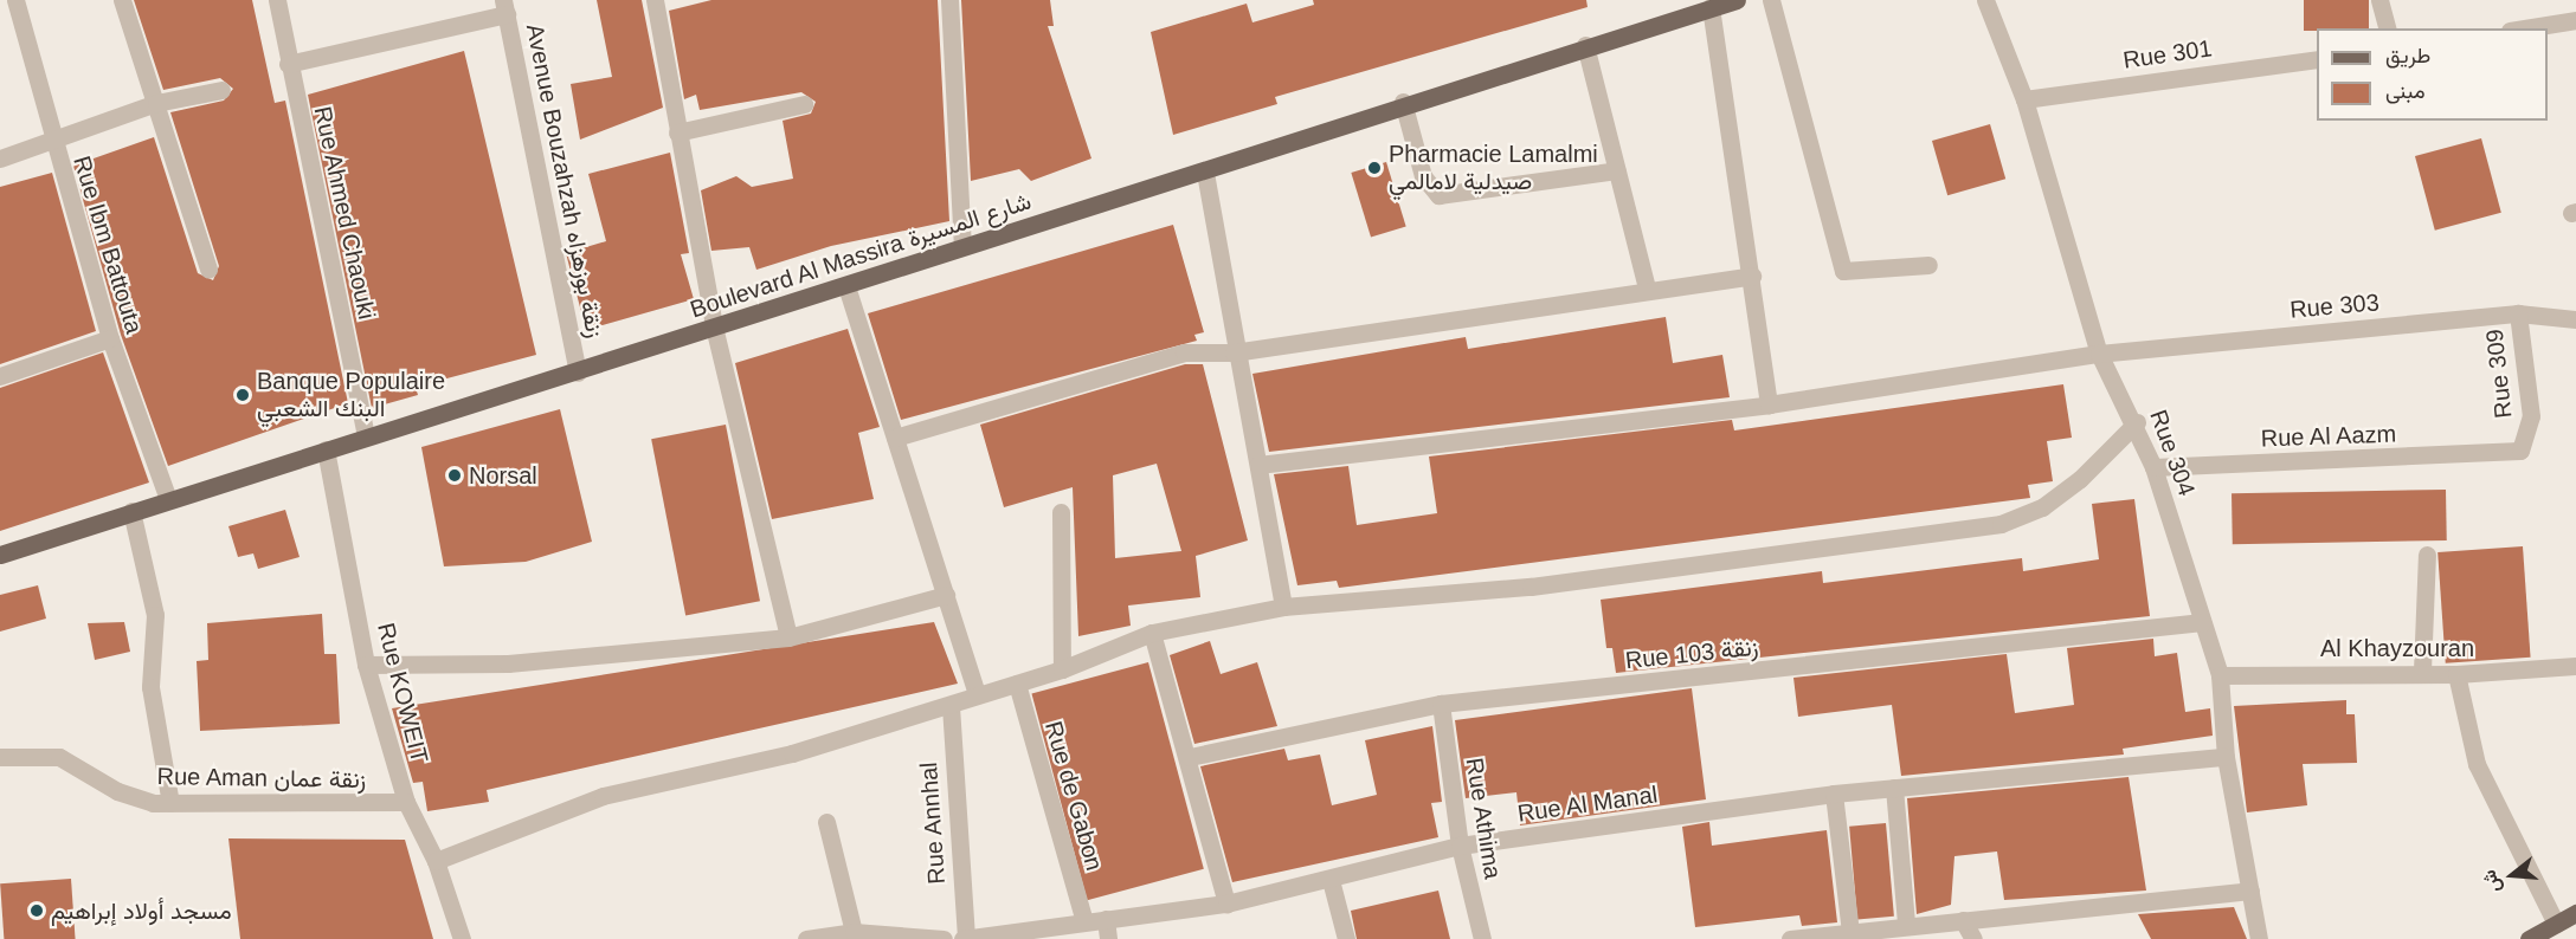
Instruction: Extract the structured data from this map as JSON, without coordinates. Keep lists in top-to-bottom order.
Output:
{
  "streets": {
    "main road": ["Boulevard Al Massira شارع المسيرة"],
    "street": [
      "Rue 301",
      "Avenue Bouzahzah زنقة بوزهزاه",
      "Rue Ahmed Chaouki",
      "Rue Ibm Battouta",
      "Rue 303",
      "Rue 309",
      "Rue Al Aazm",
      "Rue 304",
      "Al Khayzouran",
      "Rue 103 زنقة",
      "Rue KOWEIT",
      "Rue Aman زنقة عمان",
      "Rue de Gabon",
      "Rue Al Manal",
      "Rue Athima",
      "Rue Annhal"
    ]
  },
  "crossings": [
    ["Rue 301", "Rue 304"],
    ["Avenue Bouzahzah زنقة بوزهزاه", "Boulevard Al Massira شارع المسيرة"],
    ["Rue Ahmed Chaouki", "Boulevard Al Massira شارع المسيرة"],
    ["Rue Ibm Battouta", "Boulevard Al Massira شارع المسيرة"],
    ["Boulevard Al Massira شارع المسيرة", "Rue KOWEIT"],
    ["Rue 303", "Rue 309"],
    ["Rue 303", "Rue 304"],
    ["Rue 309", "Rue Al Aazm"],
    ["Rue Al Aazm", "Rue 304"],
    ["Rue 304", "Al Khayzouran"],
    ["Rue 304", "Rue 103 زنقة"],
    ["Rue 304", "Rue Al Manal"],
    ["Rue 103 زنقة", "Rue Athima"],
    ["Rue KOWEIT", "Rue Aman زنقة عمان"],
    ["Rue de Gabon", "Rue Al Manal"],
    ["Rue Al Manal", "Rue Athima"],
    ["Rue Al Manal", "Rue Annhal"]
  ],
  "places": [
    "Pharmacie Lamalmi صيدلية لامالمي",
    "Banque Populaire البنك الشعبي",
    "Norsal",
    "مسجد أولاد إبراهيم"
  ],
  "legend": ["طريق", "مبنى"],
  "north": "left"
}
